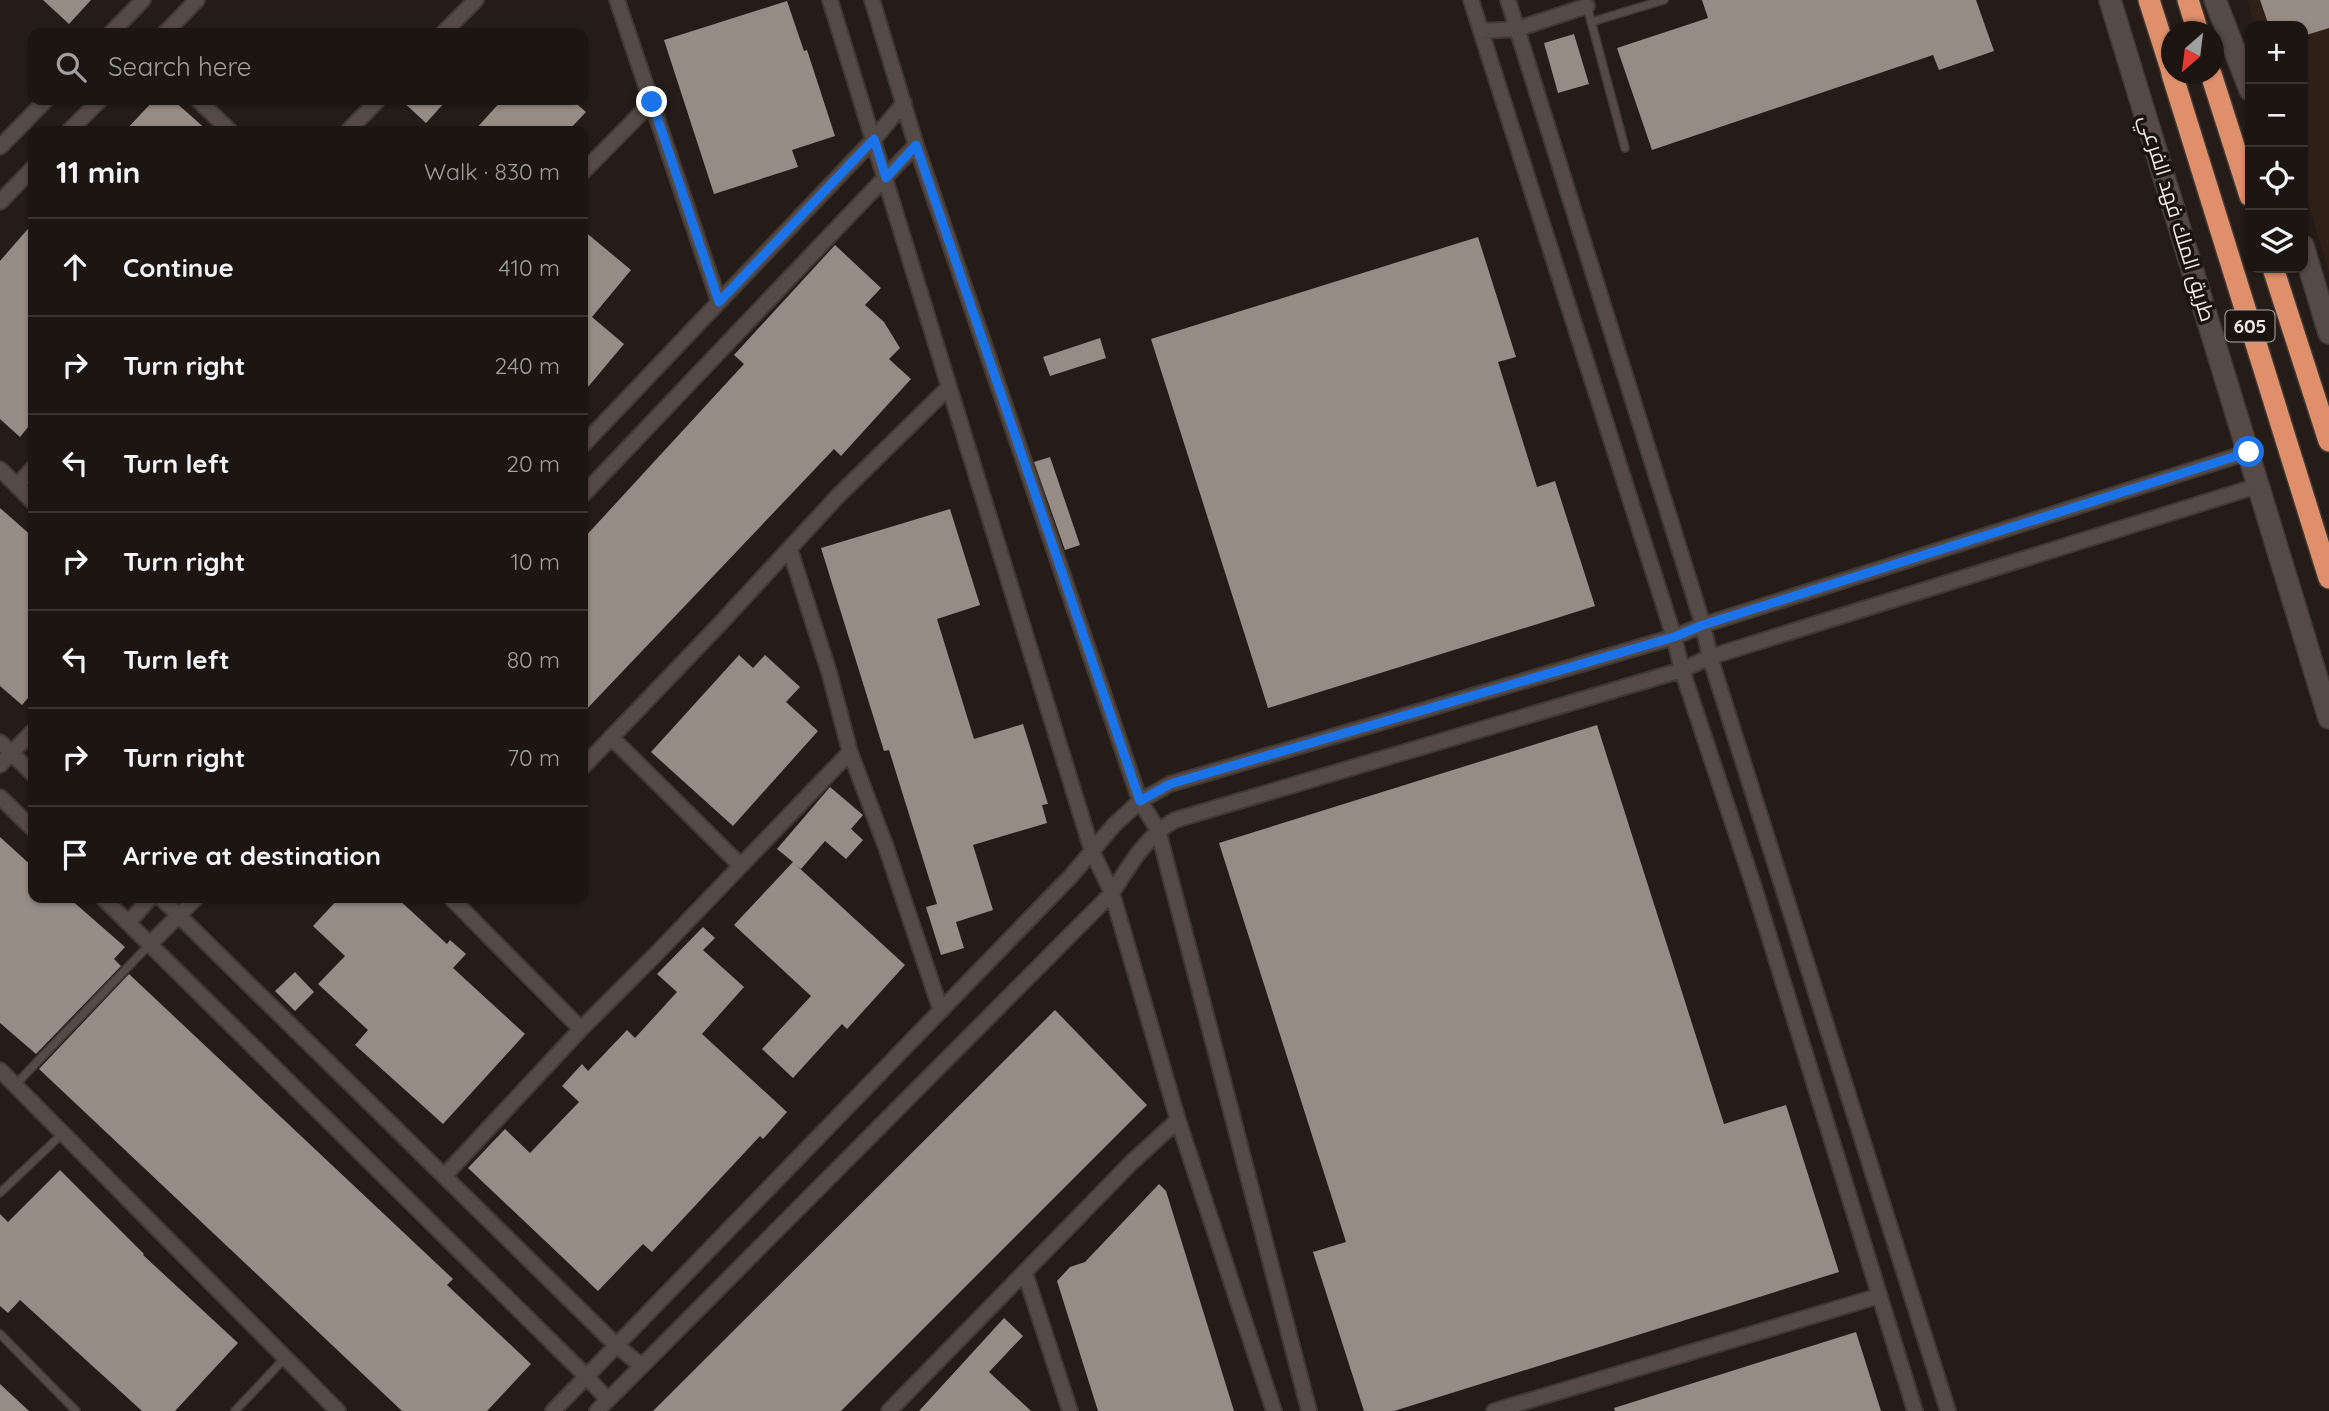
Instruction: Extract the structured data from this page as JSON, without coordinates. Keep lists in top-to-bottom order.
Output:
{
  "streets": {
    "highway": ["605"],
    "main road": ["طريق الملك فهد الفرعي"]
  },
  "north": "bottom left",
  "page": {
    "map_buttons": ["+", "−"],
    "search": "Search here",
    "heading": ["11 min", "Walk · 830 m"],
    "list": [
      ["Continue", "410 m"],
      ["Turn right", "240 m"],
      ["Turn left", "20 m"],
      ["Turn right", "10 m"],
      ["Turn left", "80 m"],
      ["Turn right", "70 m"],
      "Arrive at destination"
    ]
  }
}
